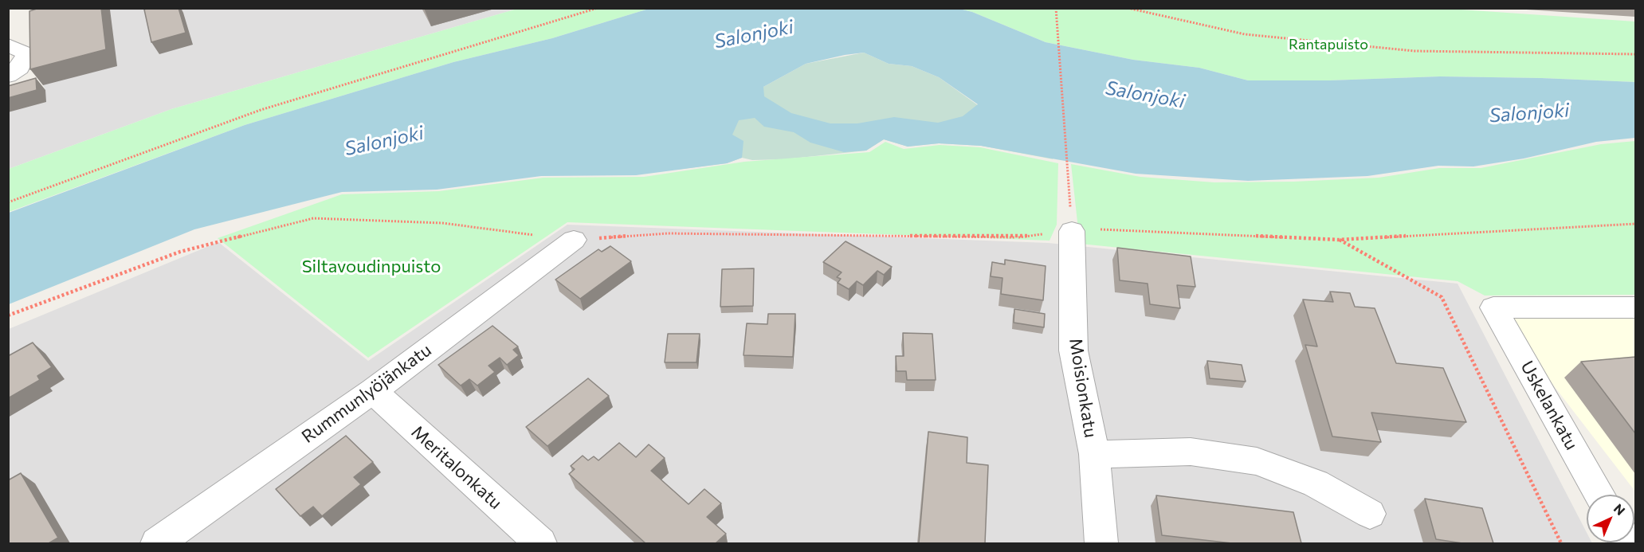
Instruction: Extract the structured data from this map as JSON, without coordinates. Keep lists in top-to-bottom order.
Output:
{
  "streets": {
    "street": [
      "Moisionkatu",
      "Rummunlyöjänkatu",
      "Uskelankatu",
      "Meritalonkatu"
    ]
  },
  "crossings": [
    ["Rummunlyöjänkatu", "Meritalonkatu"]
  ],
  "water": ["Salonjoki"],
  "parks": ["Rantapuisto", "Siltavoudinpuisto"],
  "north": "top right"
}
